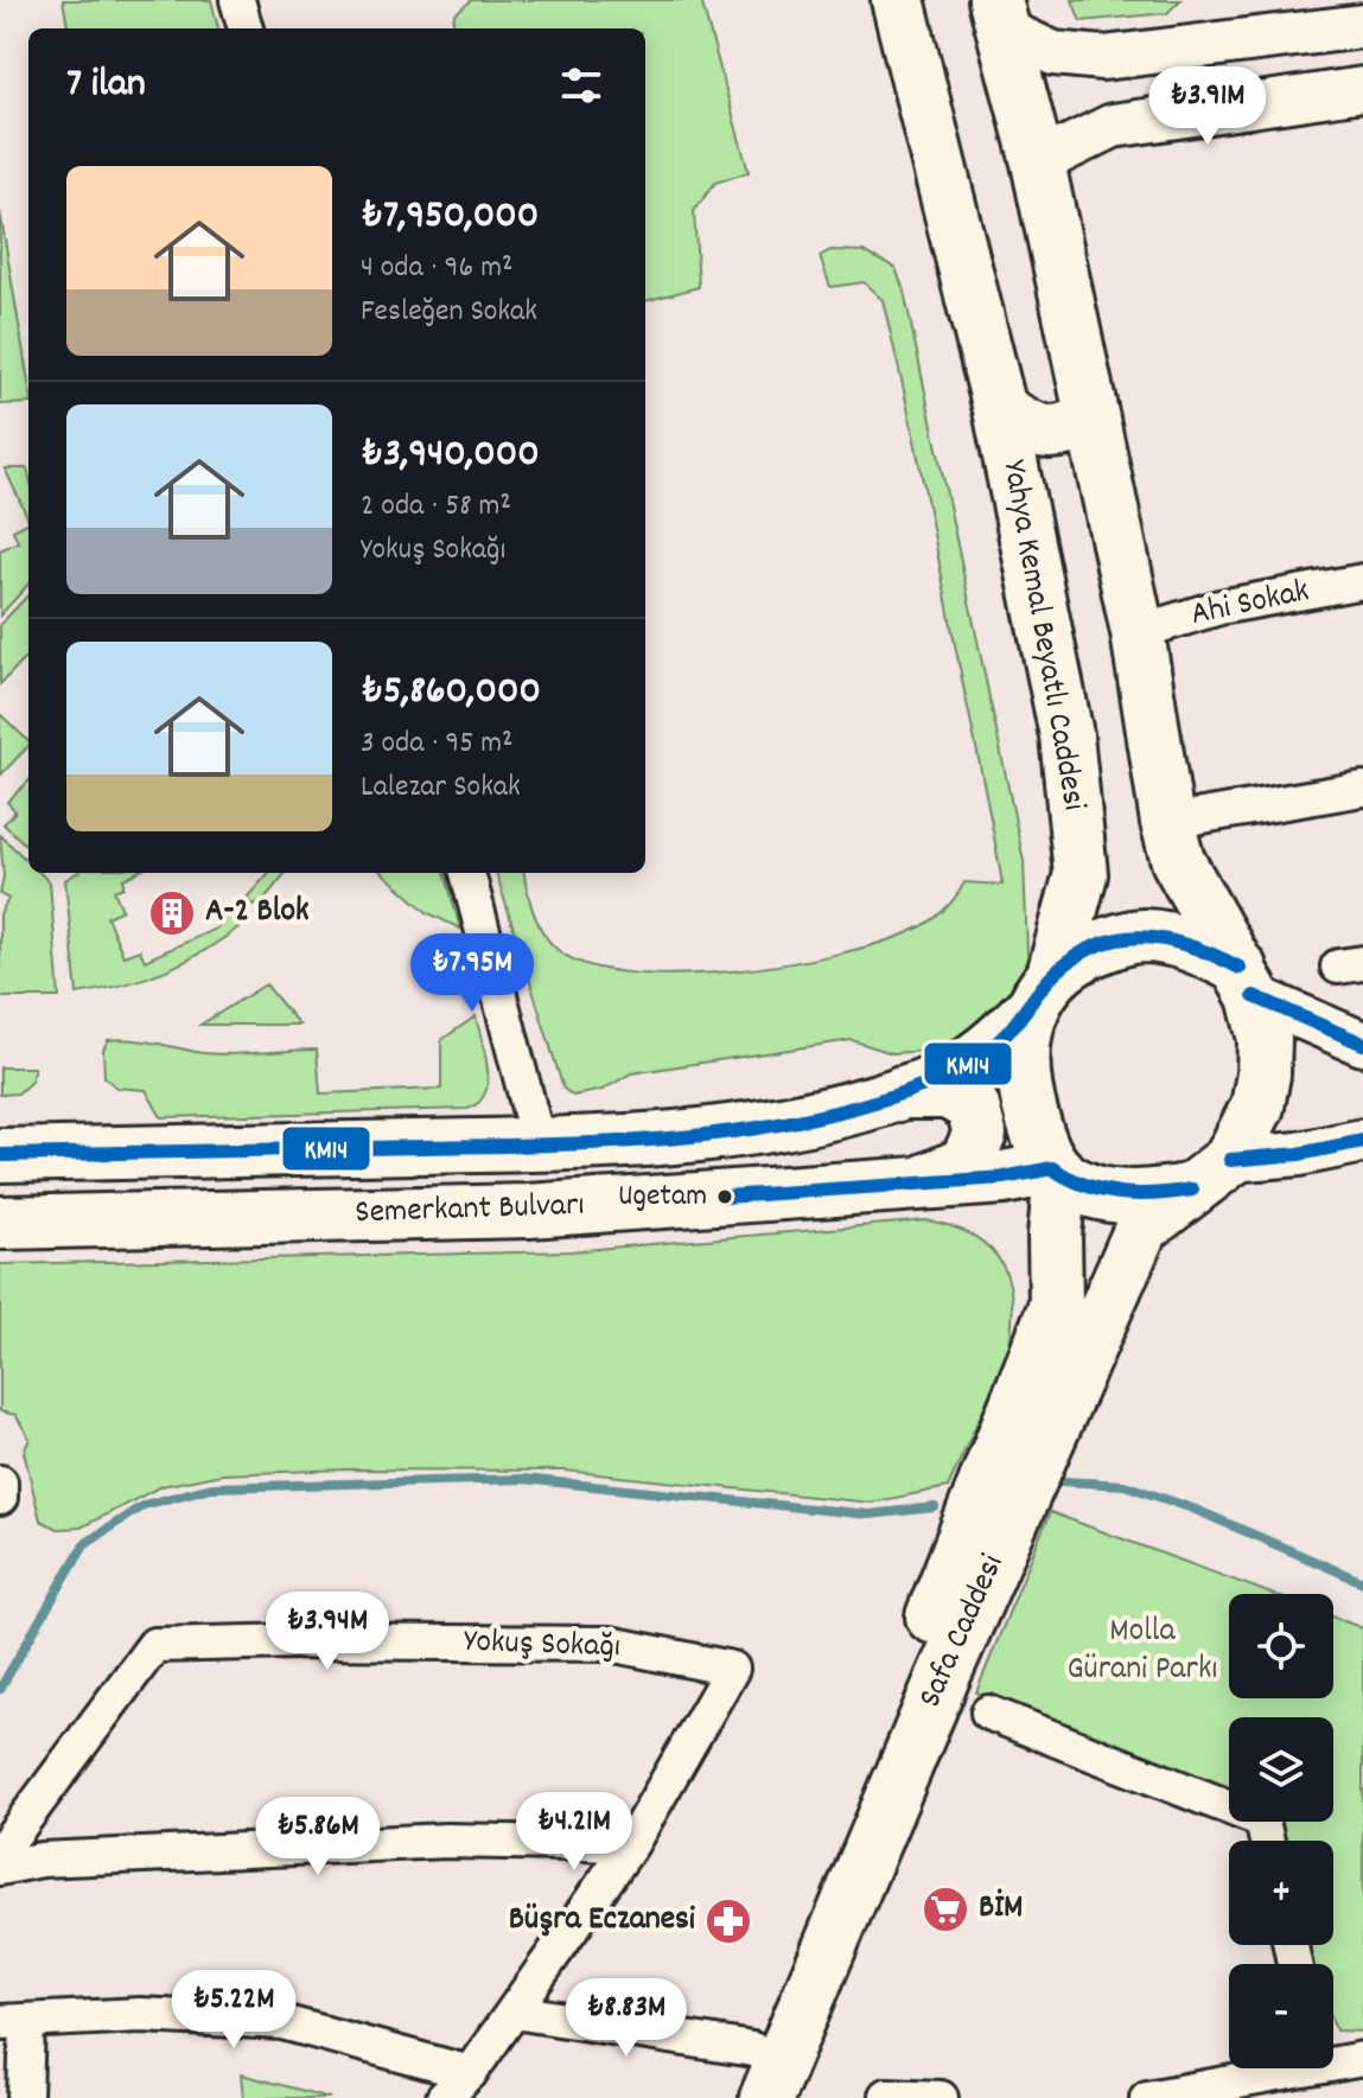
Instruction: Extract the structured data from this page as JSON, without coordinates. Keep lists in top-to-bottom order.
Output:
{
  "streets": {
    "main road": ["Yahya Kemal Beyatlı Caddesi", "Semerkant Bulvarı", "Safa Caddesi"],
    "street": ["Ahi Sokak", "Yokuş Sokağı"]
  },
  "crossings": [
    ["Yahya Kemal Beyatlı Caddesi", "Semerkant Bulvarı"],
    ["Yahya Kemal Beyatlı Caddesi", "Safa Caddesi"],
    ["Semerkant Bulvarı", "Safa Caddesi"]
  ],
  "parks": ["Molla Gürani Parkı"],
  "places": {
    "building": ["A-2 Blok"],
    "other": ["Ugetam"],
    "supermarket": ["BİM"],
    "pharmacy": ["Büşra Eczanesi"]
  },
  "lines": ["transit line KM14"],
  "page": {
    "heading": "7 ilan",
    "price": [
      "₺3.91M",
      "₺7.95M",
      "₺3.94M",
      "₺4.21M",
      "₺5.86M",
      "₺5.22M",
      "₺8.83M"
    ],
    "list": [
      {
        "name": "₺7,950,000",
        "note": "4 oda · 96 m² · Fesleğen Sokak"
      },
      {
        "name": "₺3,940,000",
        "note": "2 oda · 58 m² · Yokuş Sokağı"
      },
      {
        "name": "₺5,860,000",
        "note": "3 oda · 95 m² · Lalezar Sokak"
      }
    ],
    "map_buttons": ["+", "−"]
  }
}
